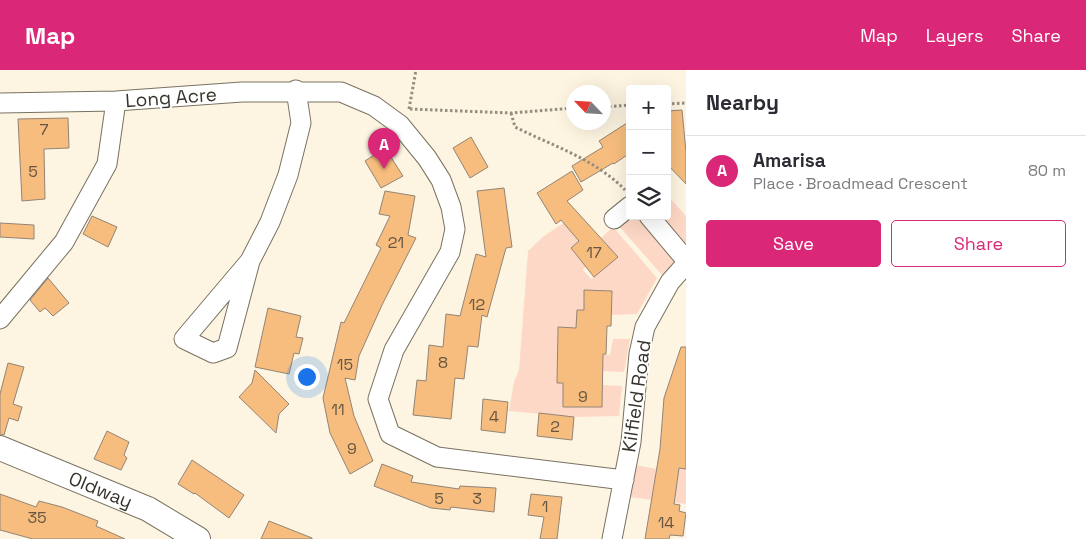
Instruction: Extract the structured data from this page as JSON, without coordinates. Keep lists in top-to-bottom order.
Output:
{
  "streets": {
    "street": ["Long Acre", "Kilfield Road", "Oldway"]
  },
  "crossings": [
    ["Long Acre", "Kilfield Road"]
  ],
  "house_numbers": [
    "7",
    "5",
    "21",
    "17",
    "12",
    "8",
    "15",
    "9",
    "11",
    "4",
    "2",
    "9",
    "5",
    "3",
    "1",
    "35",
    "14"
  ],
  "north": "top left",
  "page": {
    "header": "Map",
    "nav": ["Map", "Layers", "Share"],
    "heading": "Nearby",
    "map_buttons": ["+", "−"],
    "pins": "A",
    "list": [
      {
        "mark": "A",
        "name": "Amarisa",
        "note": "Place · Broadmead Crescent",
        "value": "80 m"
      }
    ],
    "buttons": ["Save", "Share"]
  }
}
